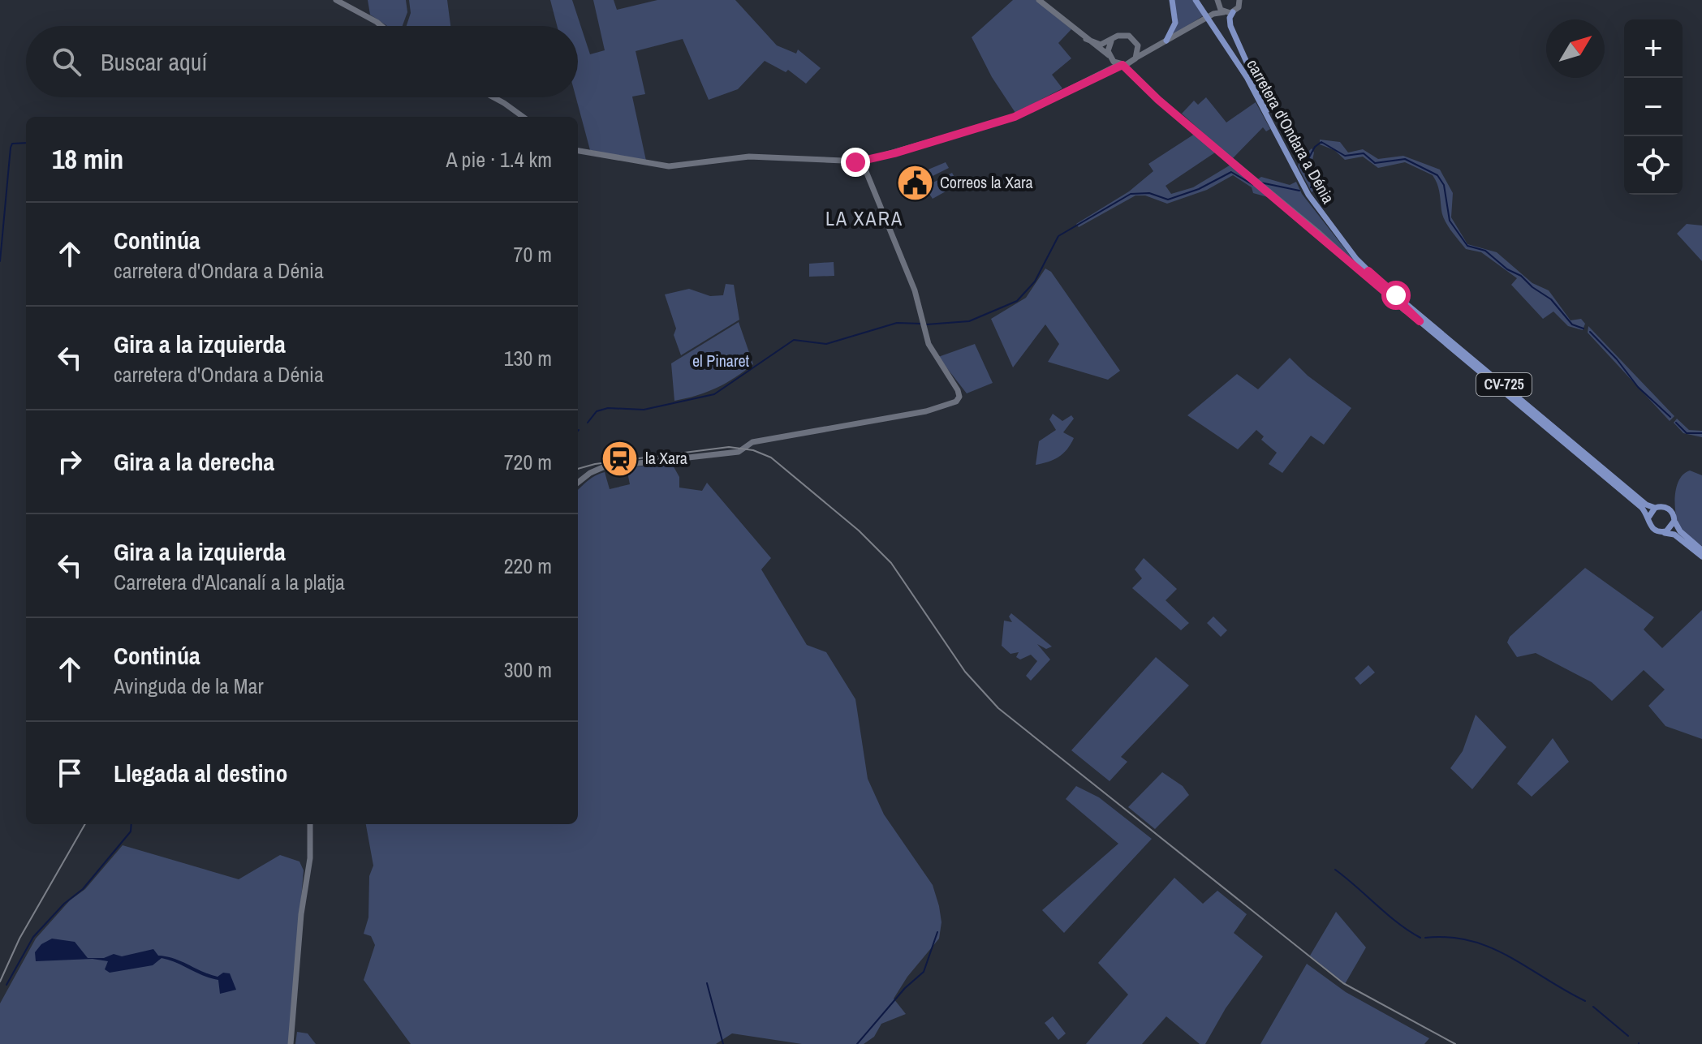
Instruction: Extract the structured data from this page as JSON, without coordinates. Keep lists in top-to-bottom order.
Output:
{
  "streets": {
    "main road": ["carretera d'Ondara a Dénia", "CV-725"]
  },
  "crossings": [
    ["carretera d'Ondara a Dénia", "CV-725"]
  ],
  "districts": ["LA XARA"],
  "parks": ["el Pinaret"],
  "places": {
    "public building": ["Correos la Xara"],
    "station": ["la Xara"]
  },
  "north": "top right",
  "page": {
    "map_buttons": ["+", "−"],
    "search": "Buscar aquí",
    "heading": ["18 min", "A pie · 1.4 km"],
    "list": [
      ["Continúa", "carretera d'Ondara a Dénia", "70 m"],
      ["Gira a la izquierda", "carretera d'Ondara a Dénia", "130 m"],
      ["Gira a la derecha", "720 m"],
      ["Gira a la izquierda", "Carretera d'Alcanalí a la platja", "220 m"],
      ["Continúa", "Avinguda de la Mar", "300 m"],
      "Llegada al destino"
    ]
  }
}
